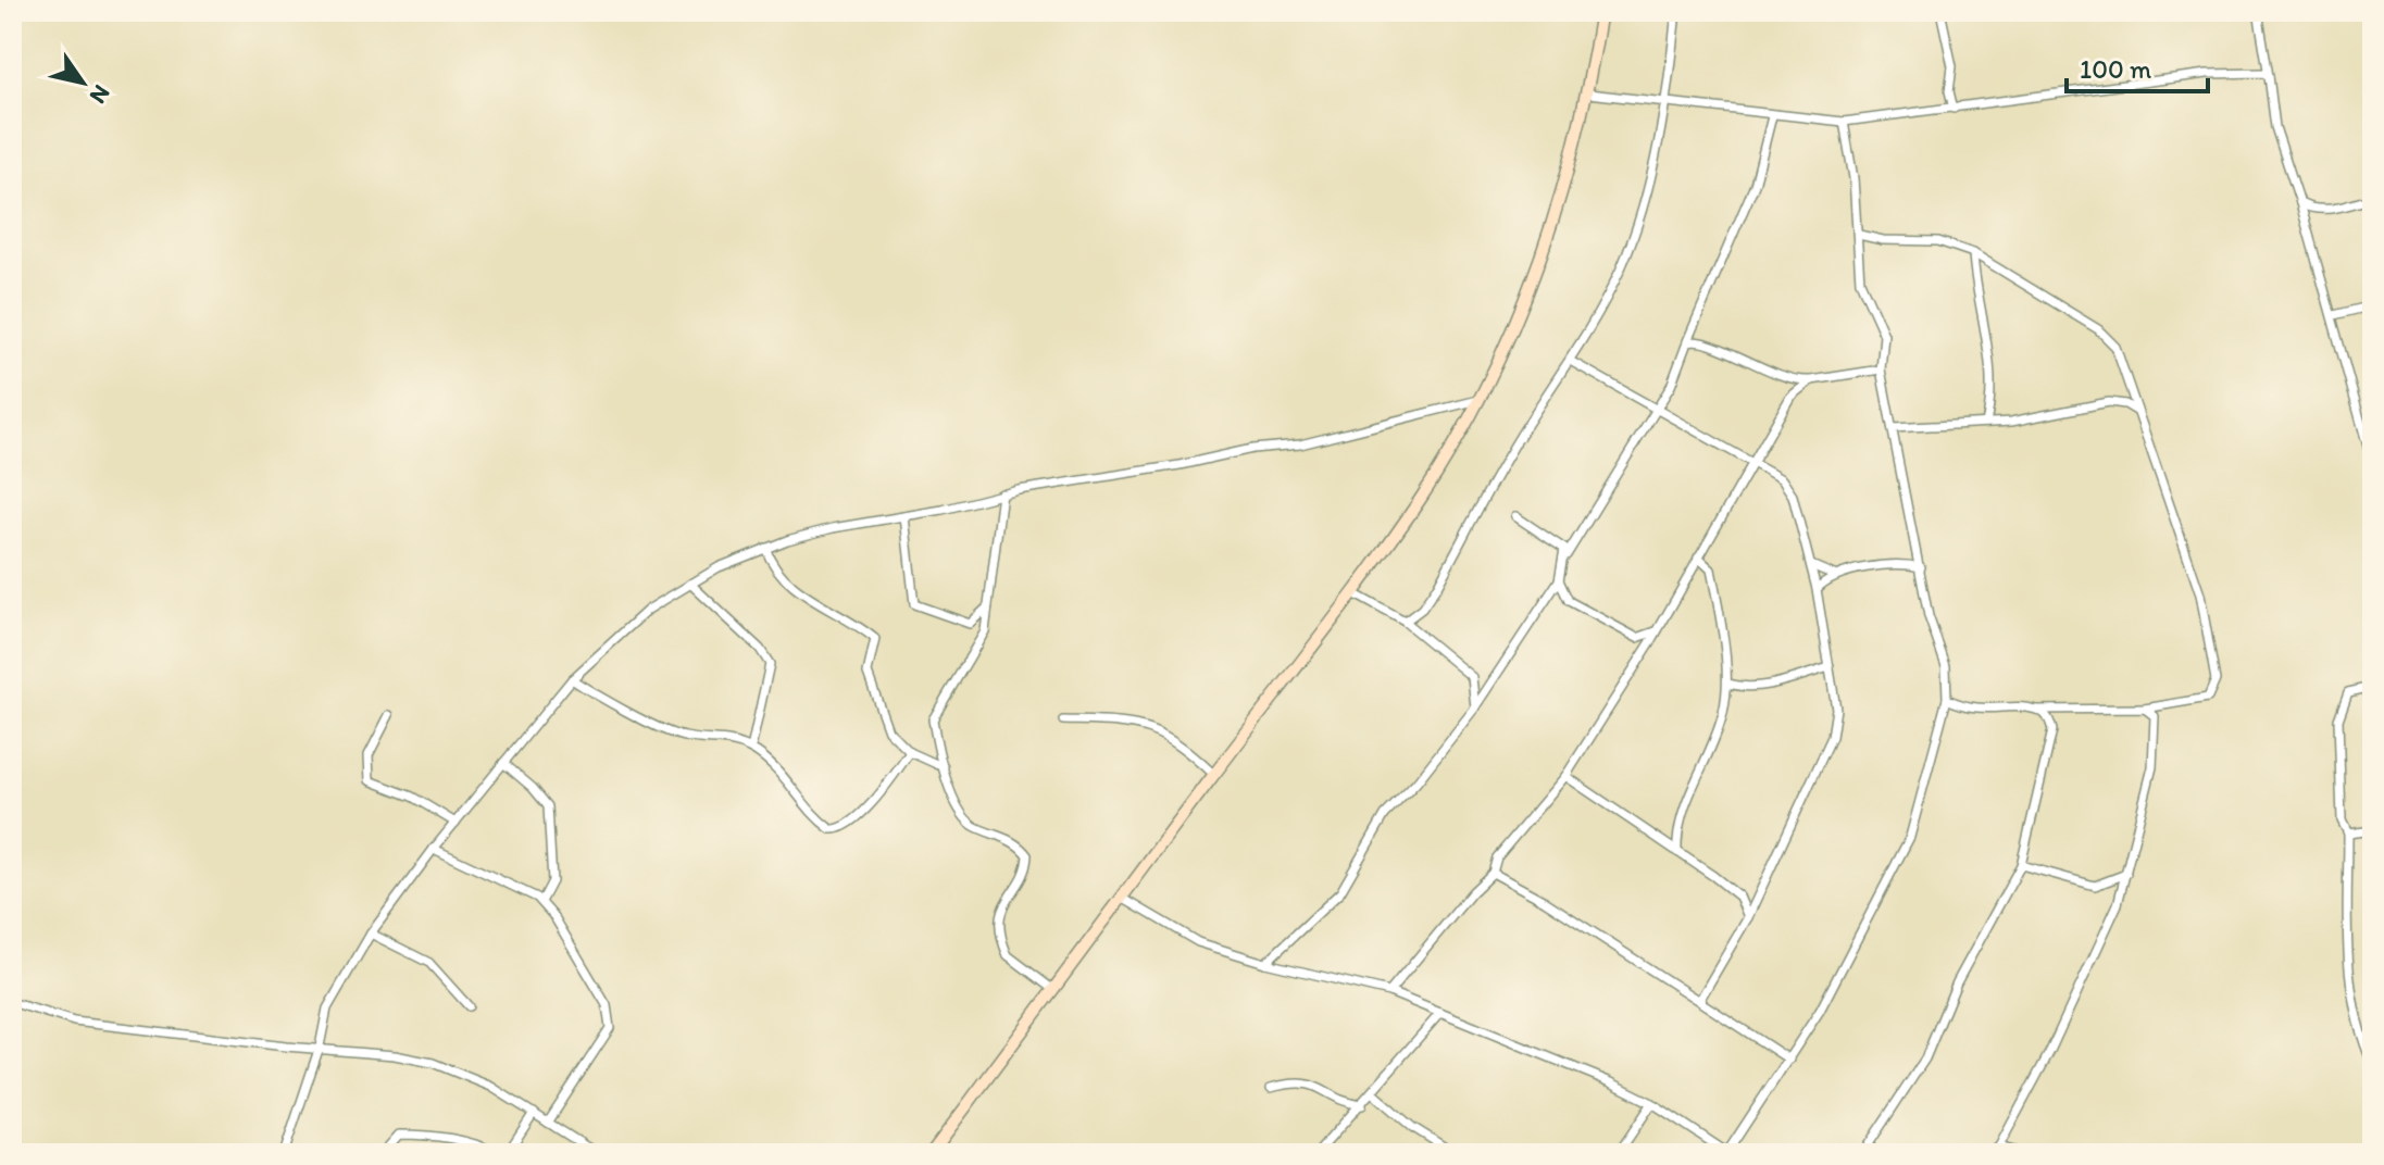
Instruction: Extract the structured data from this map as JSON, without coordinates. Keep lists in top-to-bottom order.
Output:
{
  "scale_bar": "100 m",
  "north": "bottom right"
}
